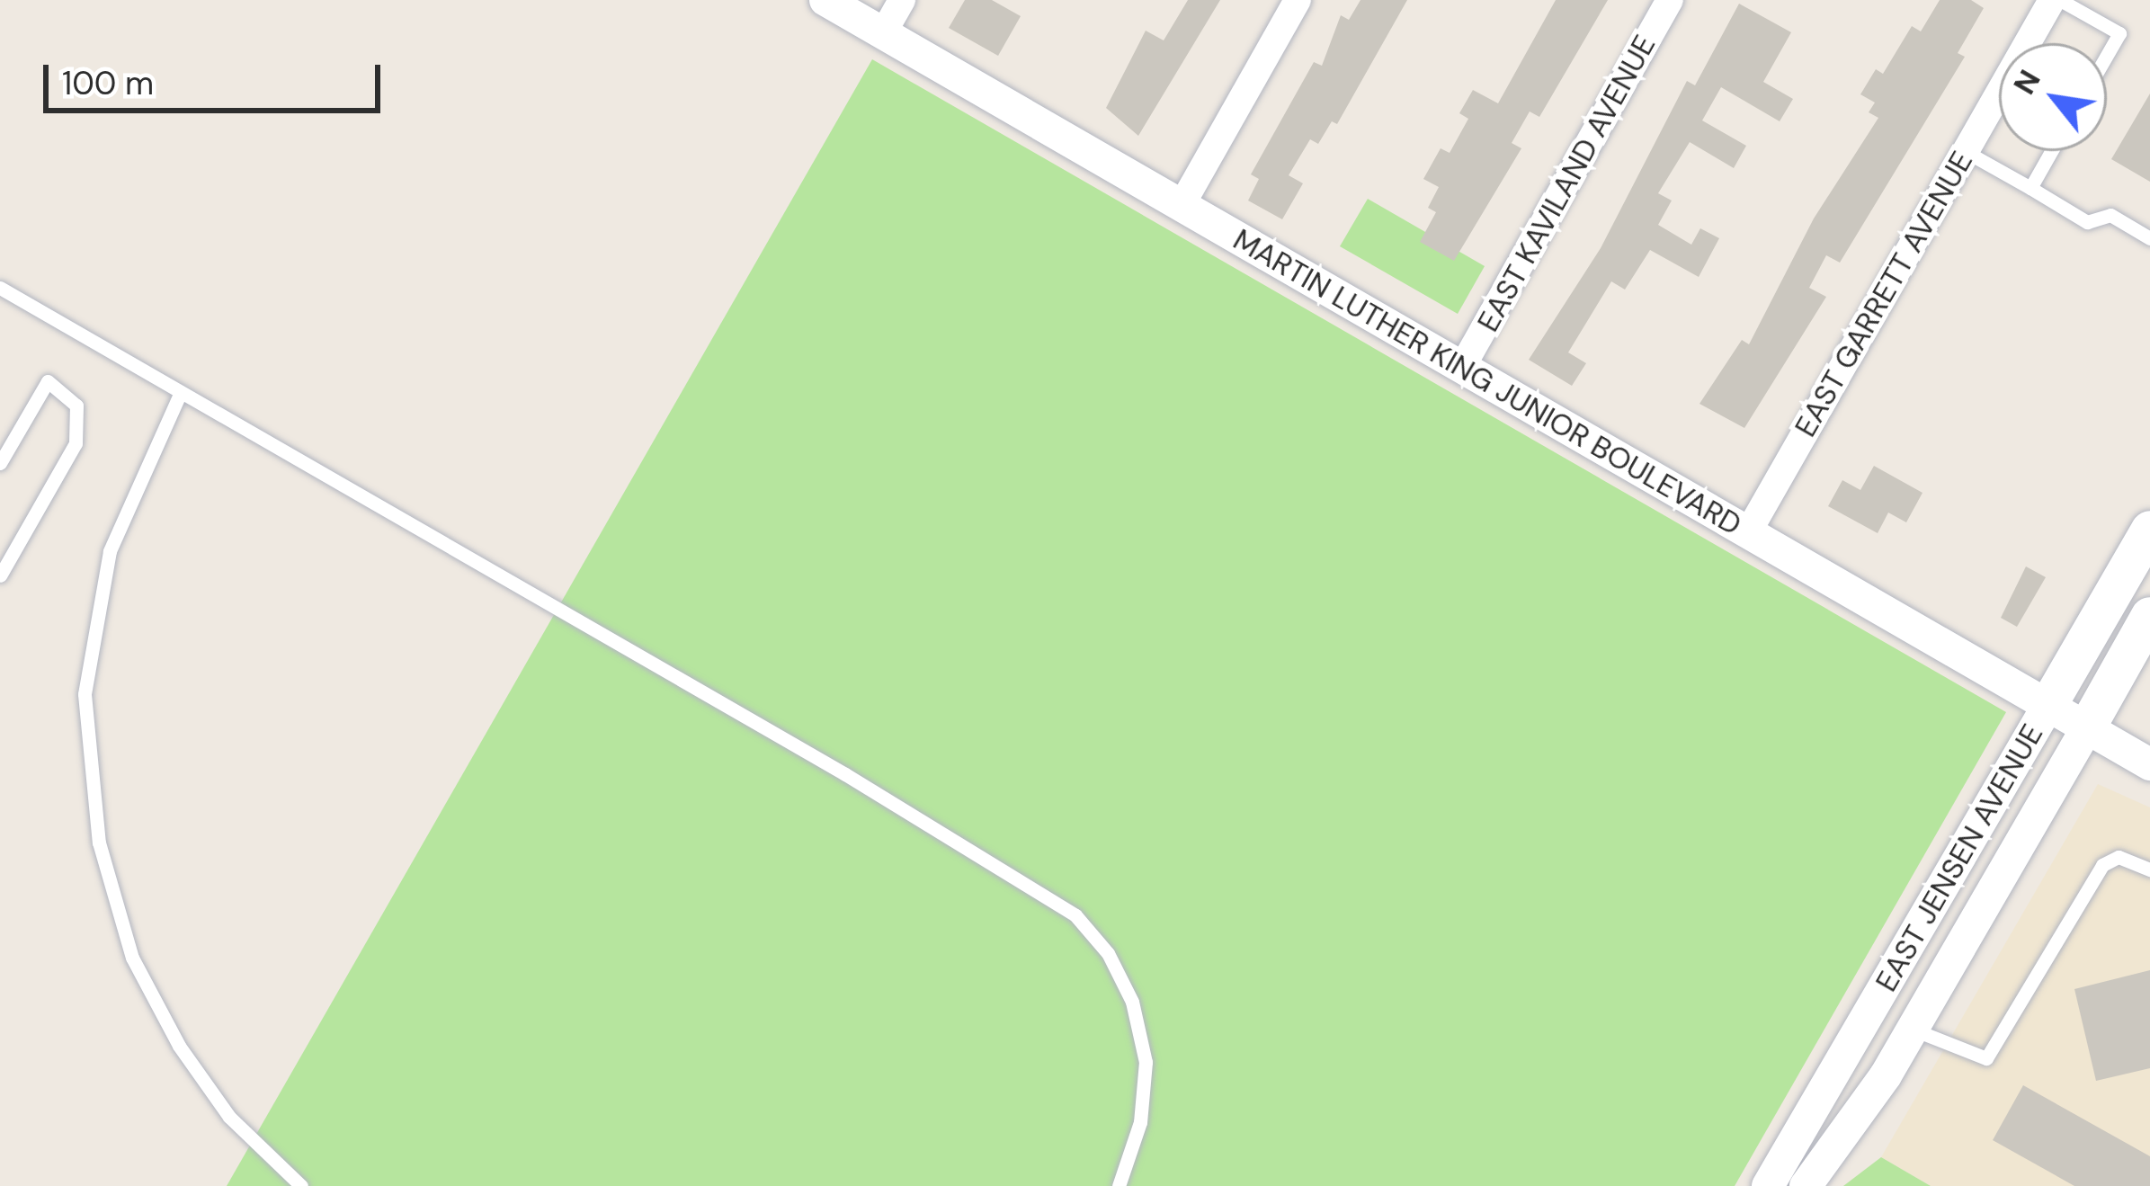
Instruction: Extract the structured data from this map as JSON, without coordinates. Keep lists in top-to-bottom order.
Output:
{
  "streets": {
    "main road": ["EAST JENSEN AVENUE"],
    "street": ["EAST KAVILAND AVENUE", "EAST GARRETT AVENUE", "MARTIN LUTHER KING JUNIOR BOULEVARD"]
  },
  "crossings": [
    ["EAST KAVILAND AVENUE", "MARTIN LUTHER KING JUNIOR BOULEVARD"],
    ["EAST GARRETT AVENUE", "MARTIN LUTHER KING JUNIOR BOULEVARD"],
    ["MARTIN LUTHER KING JUNIOR BOULEVARD", "EAST JENSEN AVENUE"]
  ],
  "scale_bar": "100 m",
  "north": "top left"
}
